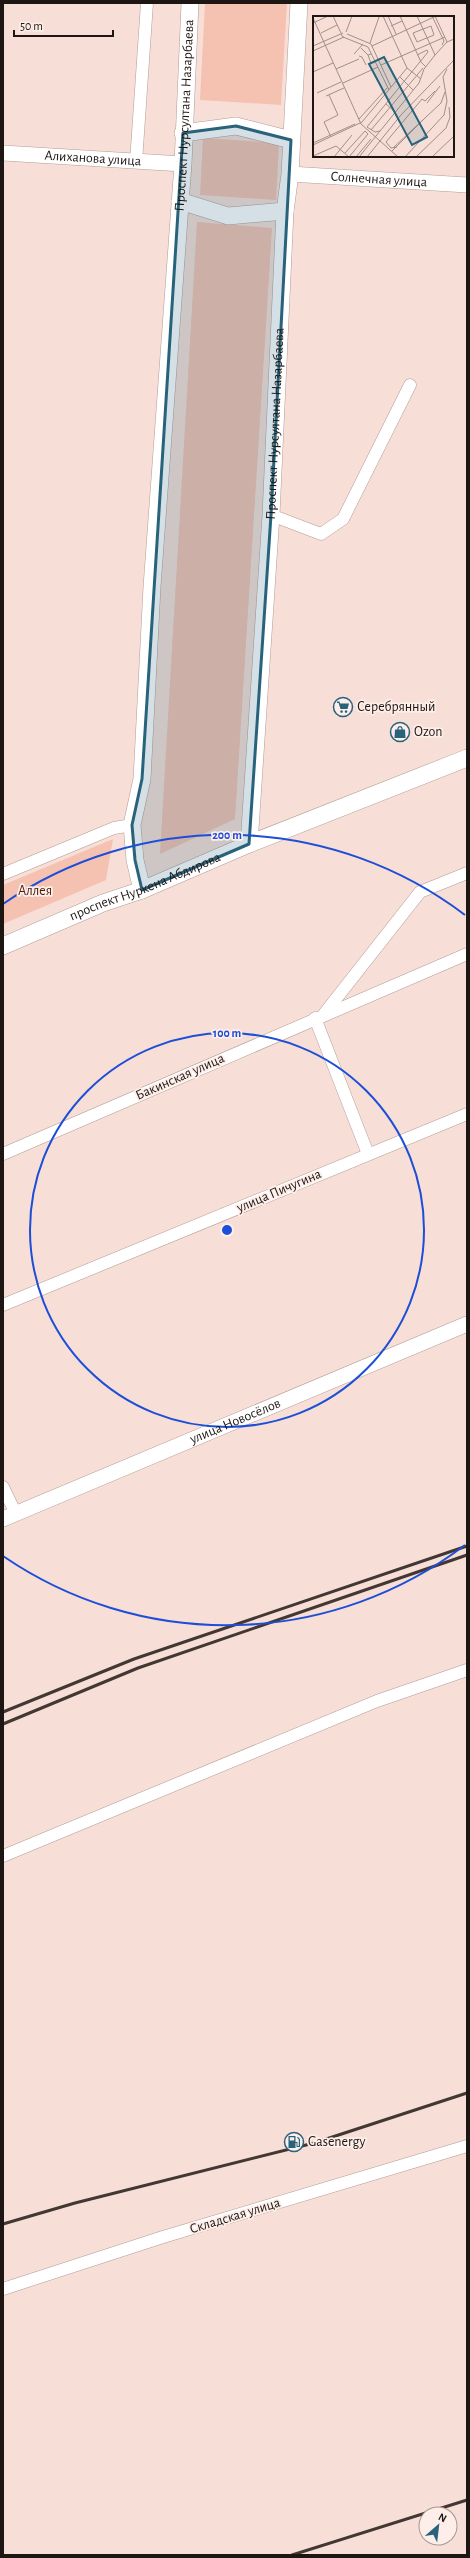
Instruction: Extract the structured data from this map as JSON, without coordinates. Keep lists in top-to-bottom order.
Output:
{
  "streets": {
    "main road": ["Проспект Нурсултана Назарбаева", "проспект Нуркена Абдирова"],
    "street": [
      "Алиханова улица",
      "Солнечная улица",
      "Бакинская улица",
      "улица Пичугина",
      "улица Новосёлов",
      "Складская улица"
    ]
  },
  "crossings": [
    ["Проспект Нурсултана Назарбаева", "Алиханова улица"],
    ["Проспект Нурсултана Назарбаева", "Солнечная улица"],
    ["Проспект Нурсултана Назарбаева", "проспект Нуркена Абдирова"]
  ],
  "parks": ["Аллея"],
  "places": {
    "supermarket": ["Серебрянный"],
    "shop": ["Ozon"],
    "fuel station": ["Gasenergy"]
  },
  "scale_bar": "50 m",
  "north": "top right",
  "rings": ["200 m", "100 m"]
}
